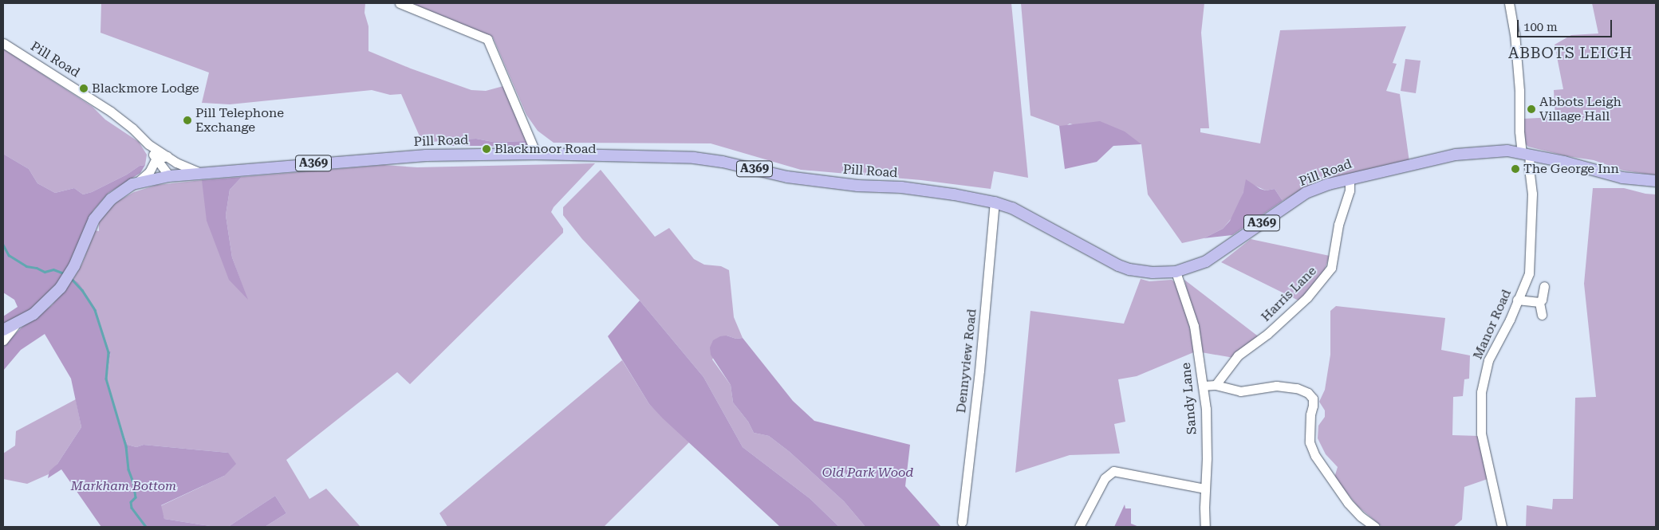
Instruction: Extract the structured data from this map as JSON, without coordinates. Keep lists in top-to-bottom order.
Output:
{
  "streets": {
    "main road": ["Pill Road", "A369"],
    "street": [
      "Harris Lane",
      "Manor Road",
      "Dennyview Road",
      "Sandy Lane"
    ]
  },
  "crossings": [
    ["Pill Road", "A369"],
    ["Pill Road", "Harris Lane"],
    ["Pill Road", "Manor Road"],
    ["Pill Road", "Dennyview Road"],
    ["Pill Road", "Sandy Lane"],
    ["A369", "Manor Road"]
  ],
  "districts": ["ABBOTS LEIGH"],
  "parks": ["Old Park Wood", "Markham Bottom"],
  "places": [
    "Blackmore Lodge",
    "Abbots Leigh Village Hall",
    "Pill Telephone Exchange",
    "Blackmoor Road",
    "The George Inn"
  ],
  "scale_bar": "100 m"
}
